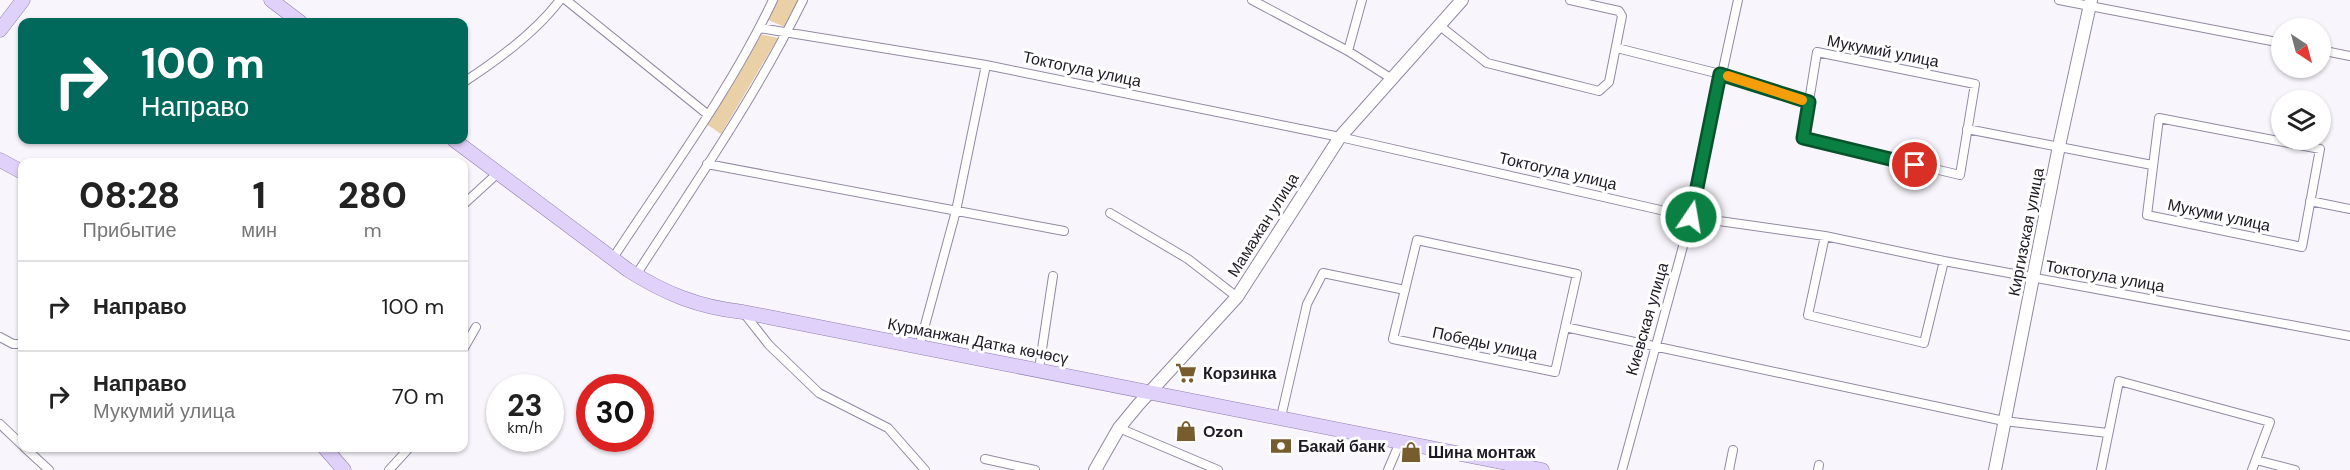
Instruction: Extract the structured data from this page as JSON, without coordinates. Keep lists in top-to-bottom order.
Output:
{
  "streets": {
    "main road": ["Курманжан Датка көчөсү"],
    "street": [
      "Мукумий улица",
      "Токтогула улица",
      "Мукуми улица",
      "Мамажан улица",
      "Киргизская улица",
      "Киевская улица",
      "Победы улица"
    ]
  },
  "crossings": [
    ["Токтогула улица", "Мамажан улица"],
    ["Токтогула улица", "Киргизская улица"],
    ["Токтогула улица", "Киевская улица"],
    ["Мамажан улица", "Курманжан Датка көчөсү"]
  ],
  "places": {
    "supermarket": ["Корзинка"],
    "shop": ["Ozon", "Шина монтаж"],
    "bank": ["Бакай банк"]
  },
  "north": "bottom right",
  "page": {
    "turn": ["100 m", "Направо"],
    "eta": [
      "08:28",
      "Прибытие",
      "1",
      "мин",
      "280",
      "m"
    ],
    "list": [
      {
        "name": "Направо",
        "value": "100 m"
      },
      {
        "name": "Направо",
        "note": "Мукумий улица",
        "value": "70 m"
      }
    ],
    "speed": "23 km/h",
    "limit": "30"
  }
}
